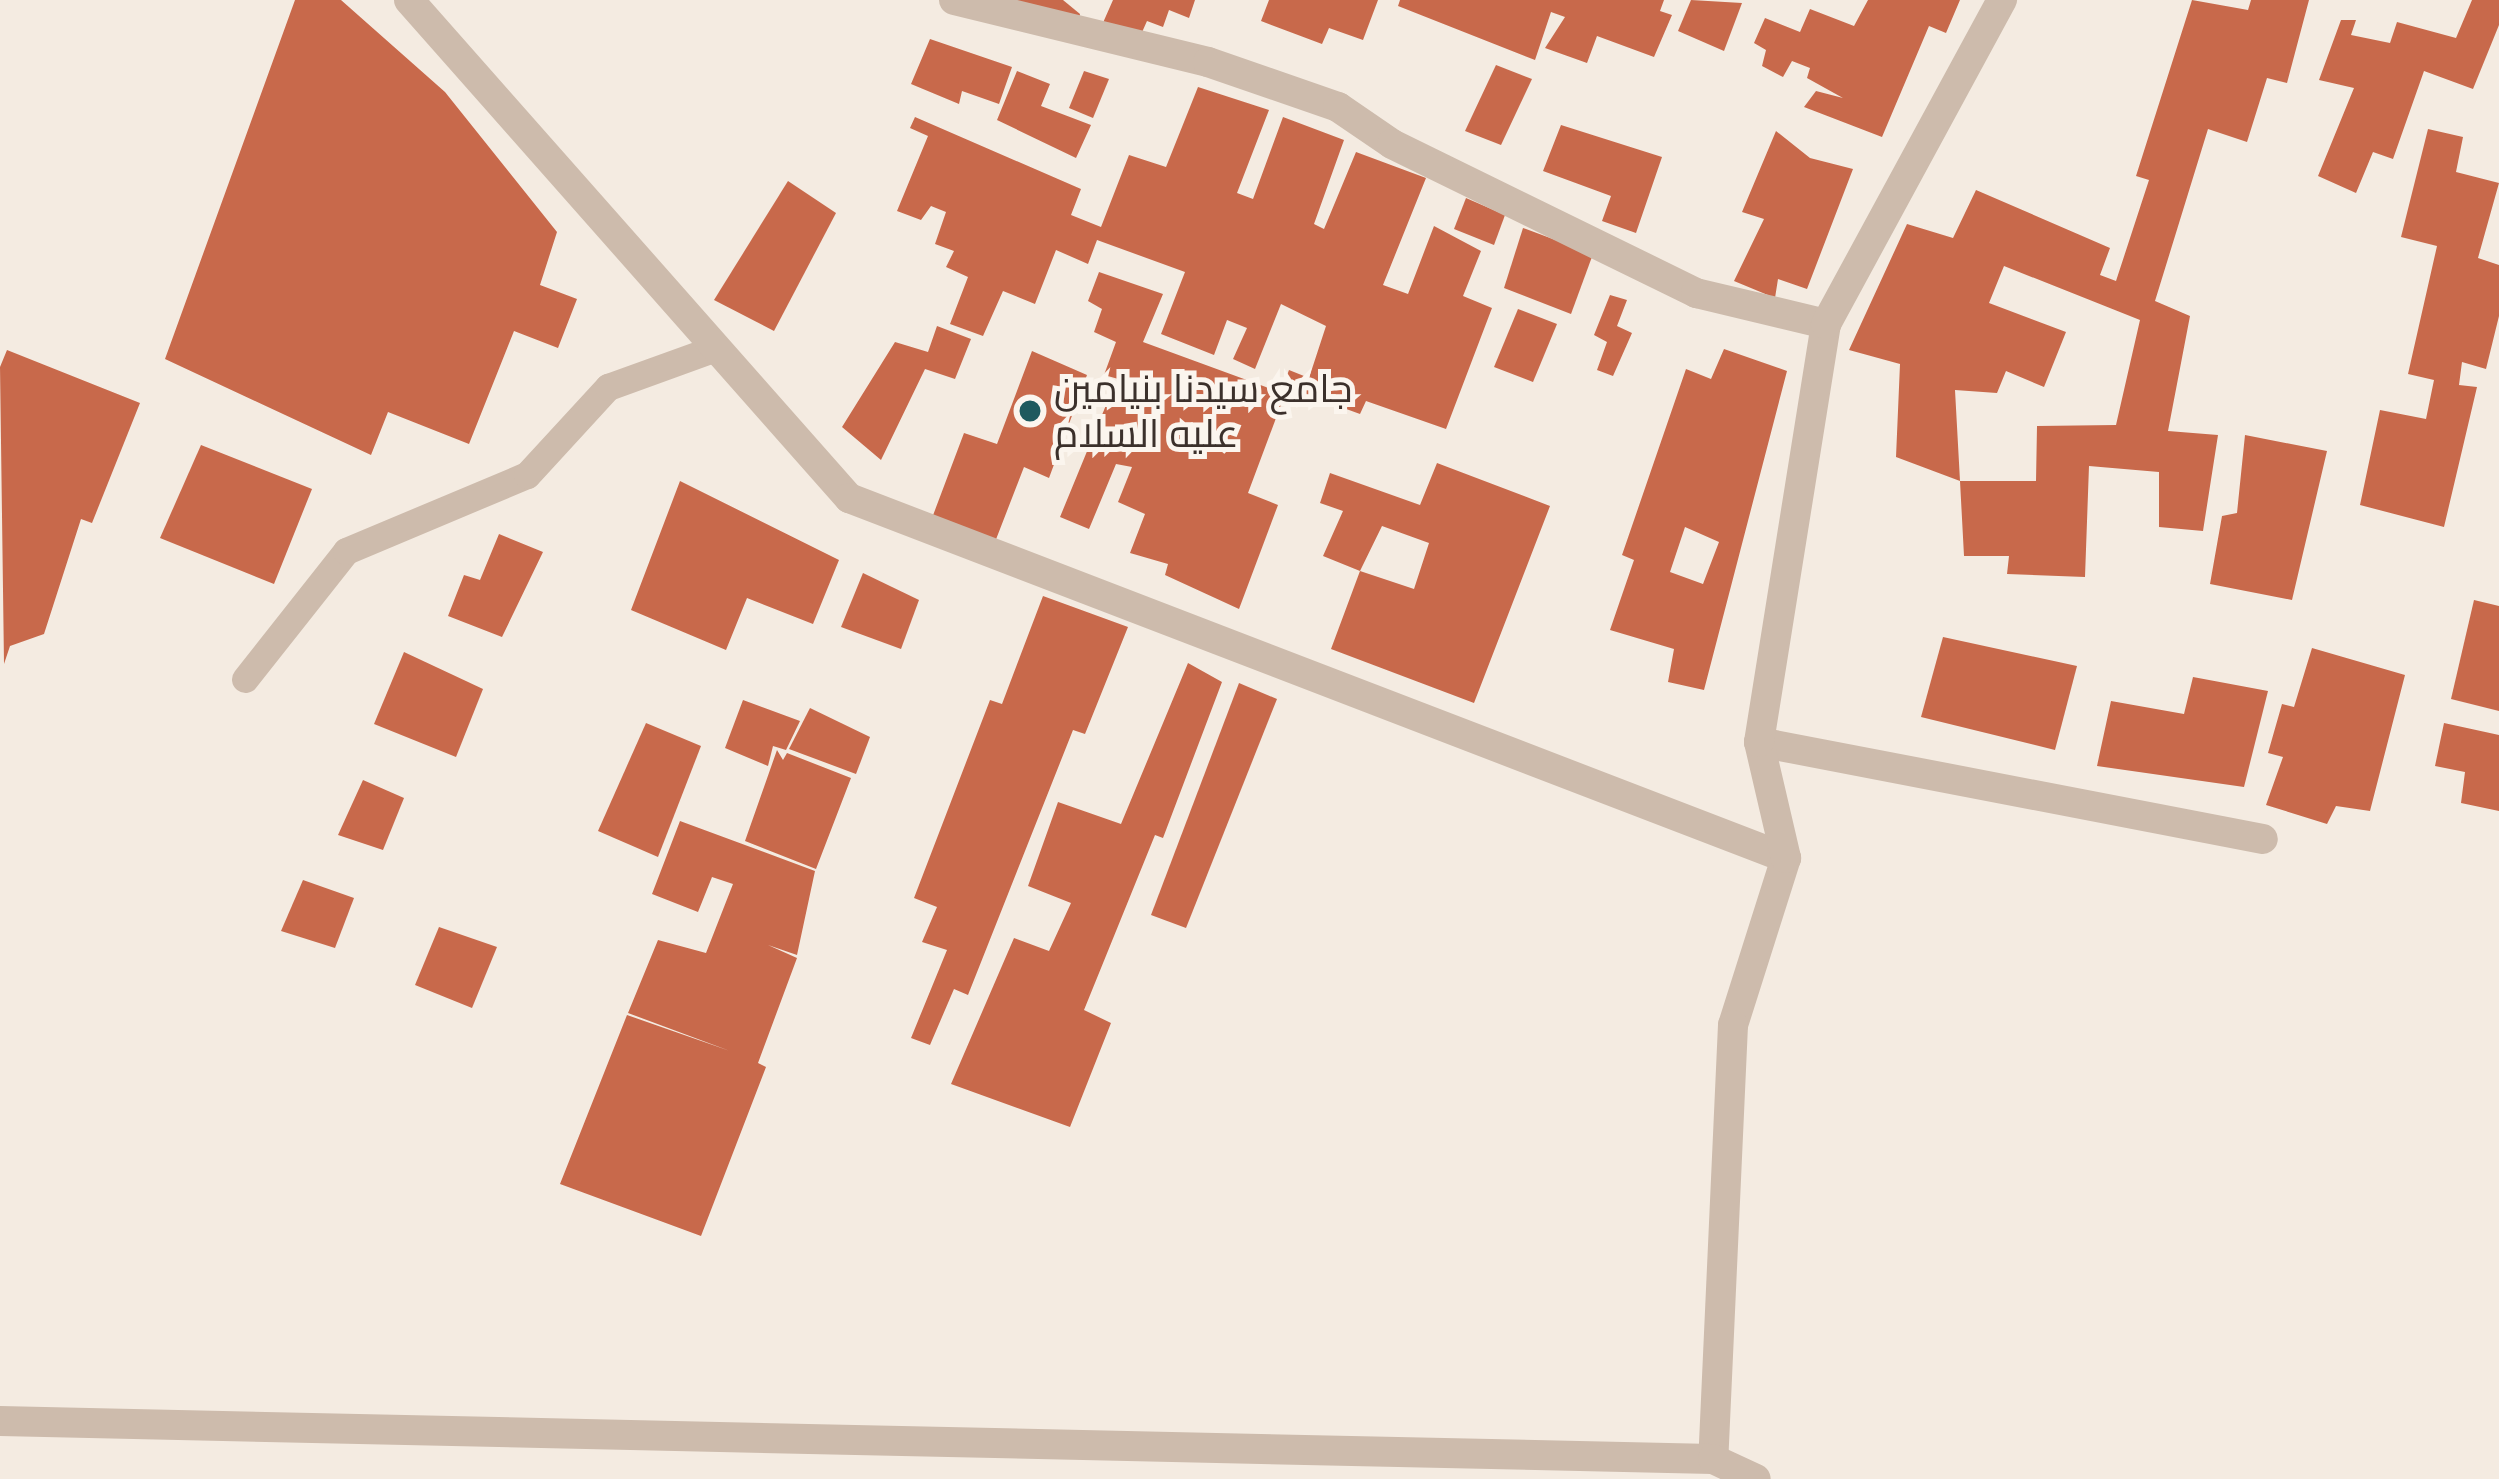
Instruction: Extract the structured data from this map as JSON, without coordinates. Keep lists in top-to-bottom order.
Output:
{
  "places": ["جامع سيدنا بنيامين عليه السلام"]
}
